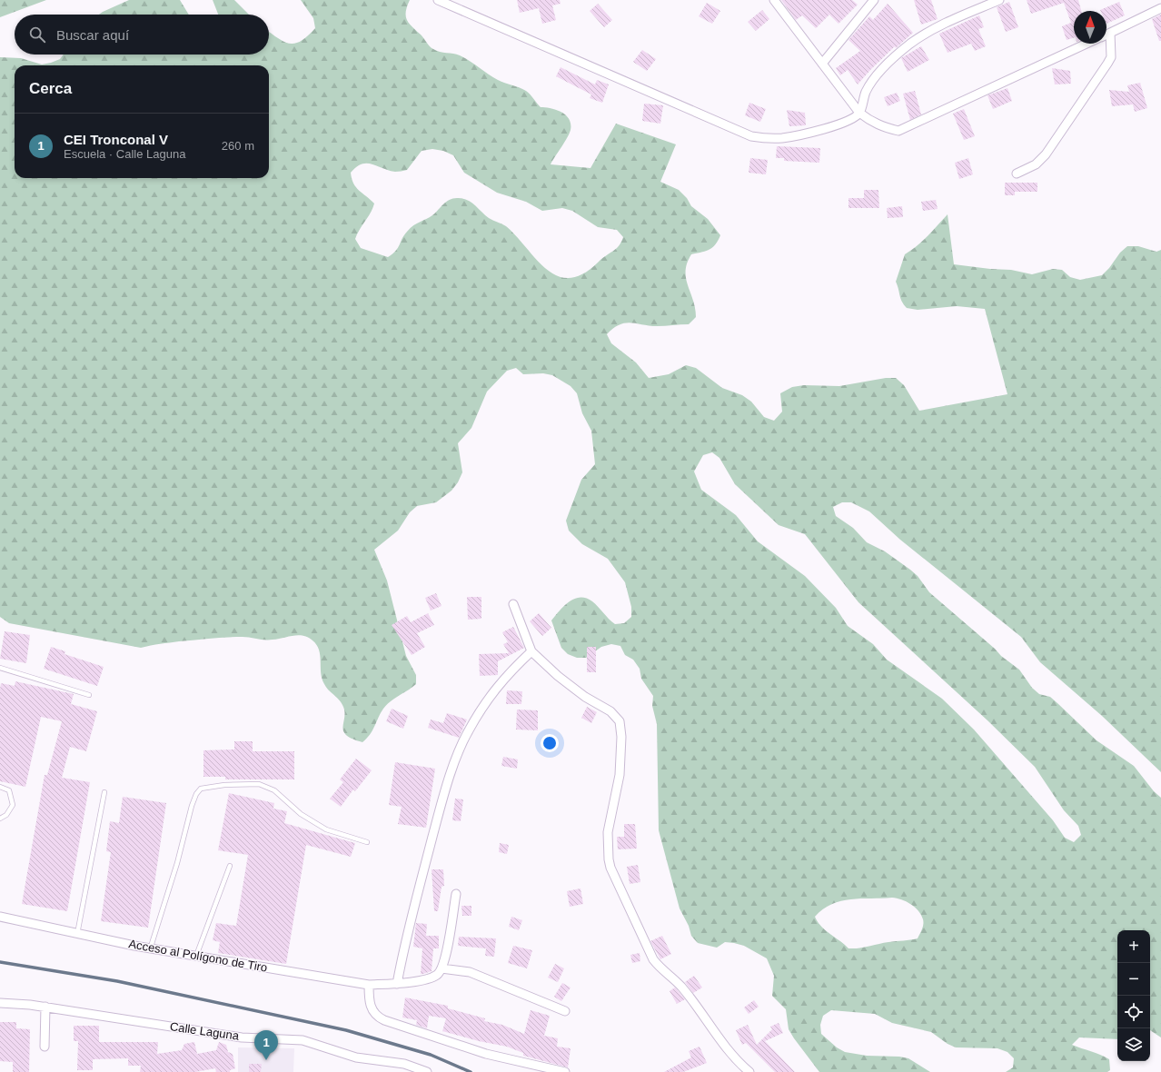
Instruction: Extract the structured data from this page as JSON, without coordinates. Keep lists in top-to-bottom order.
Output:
{
  "streets": {
    "street": ["Acceso al Polígono de Tiro", "Calle Laguna"]
  },
  "north": "top",
  "page": {
    "search": "Buscar aquí",
    "heading": "Cerca",
    "list": [
      {
        "mark": "1",
        "name": "CEI Tronconal V",
        "note": "Escuela · Calle Laguna",
        "value": "260 m"
      }
    ],
    "map_buttons": ["+", "−"],
    "pins": "1"
  }
}
